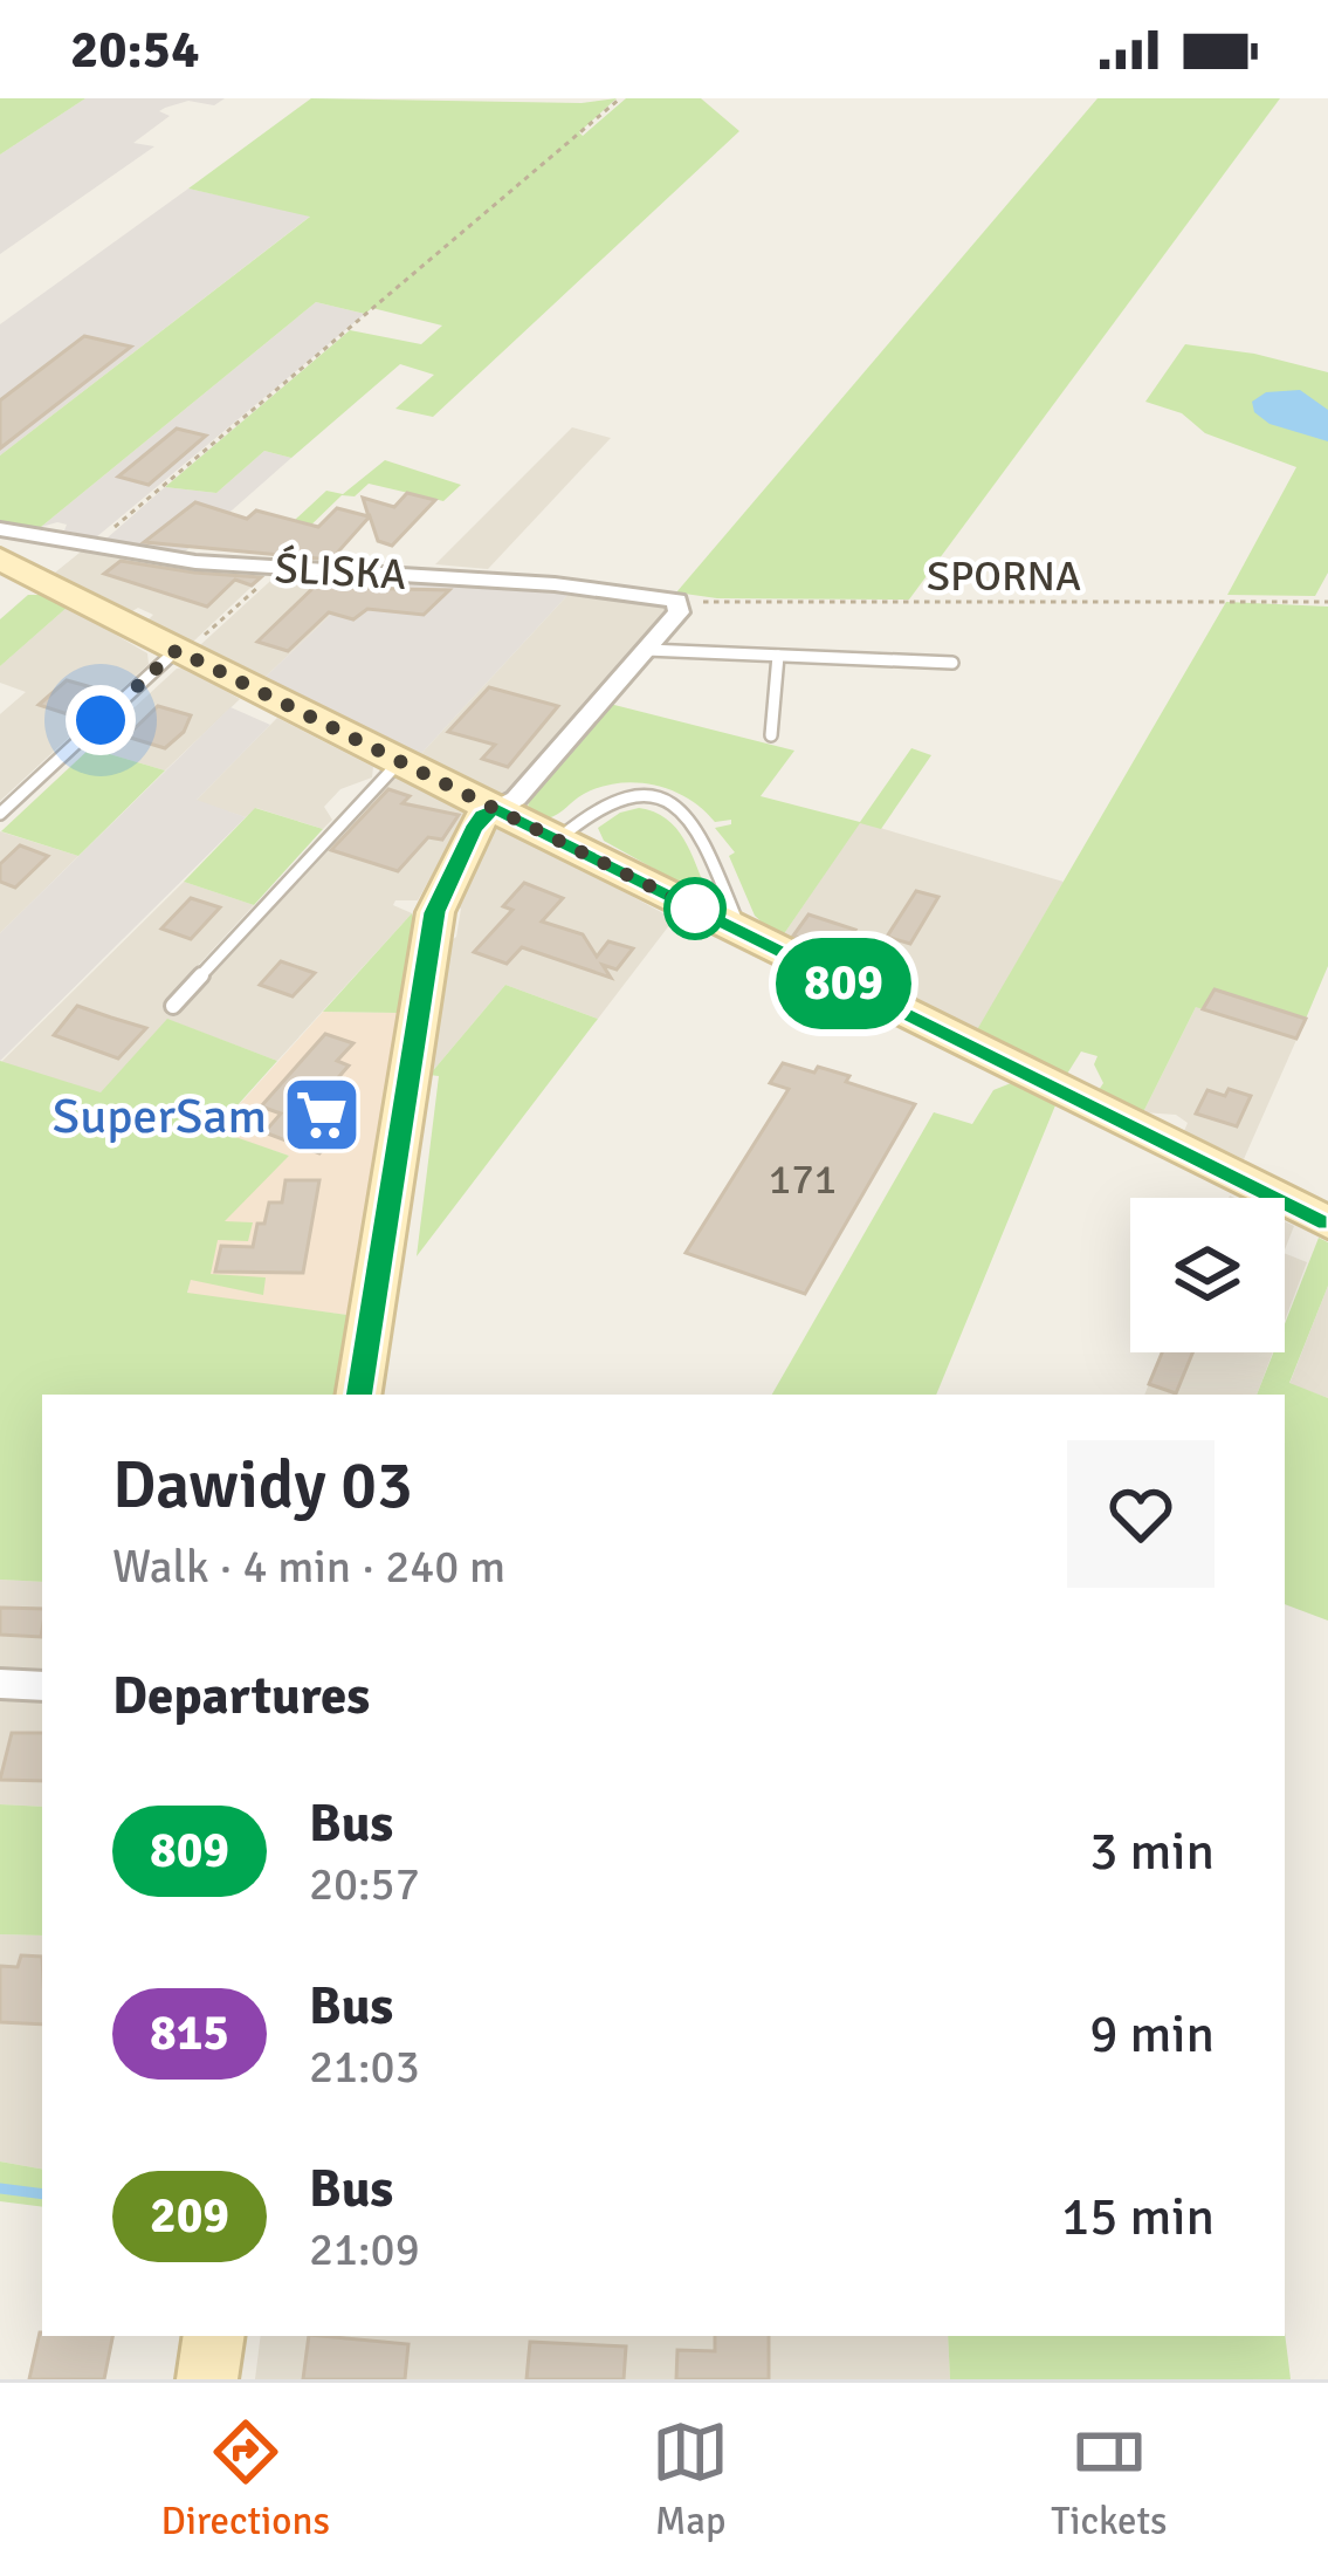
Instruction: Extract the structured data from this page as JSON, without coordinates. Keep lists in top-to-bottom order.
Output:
{
  "streets": {
    "street": ["ŚLISKA"],
    "path": ["SPORNA"]
  },
  "crossings": [
    ["ŚLISKA", "SPORNA"]
  ],
  "places": {
    "supermarket": ["SuperSam"]
  },
  "lines": ["bus line 809"],
  "house_numbers": ["171"],
  "page": {
    "status": "20:54",
    "on_map": "809",
    "heading": [
      ["Dawidy 03", "Walk · 4 min · 240 m"],
      "Departures"
    ],
    "list": [
      {
        "mark": "809",
        "name": "Bus",
        "note": "20:57",
        "value": "3 min"
      },
      {
        "mark": "815",
        "name": "Bus",
        "note": "21:03",
        "value": "9 min"
      },
      {
        "mark": "209",
        "name": "Bus",
        "note": "21:09",
        "value": "15 min"
      }
    ],
    "tabs": ["Directions", "Map", "Tickets"]
  }
}
